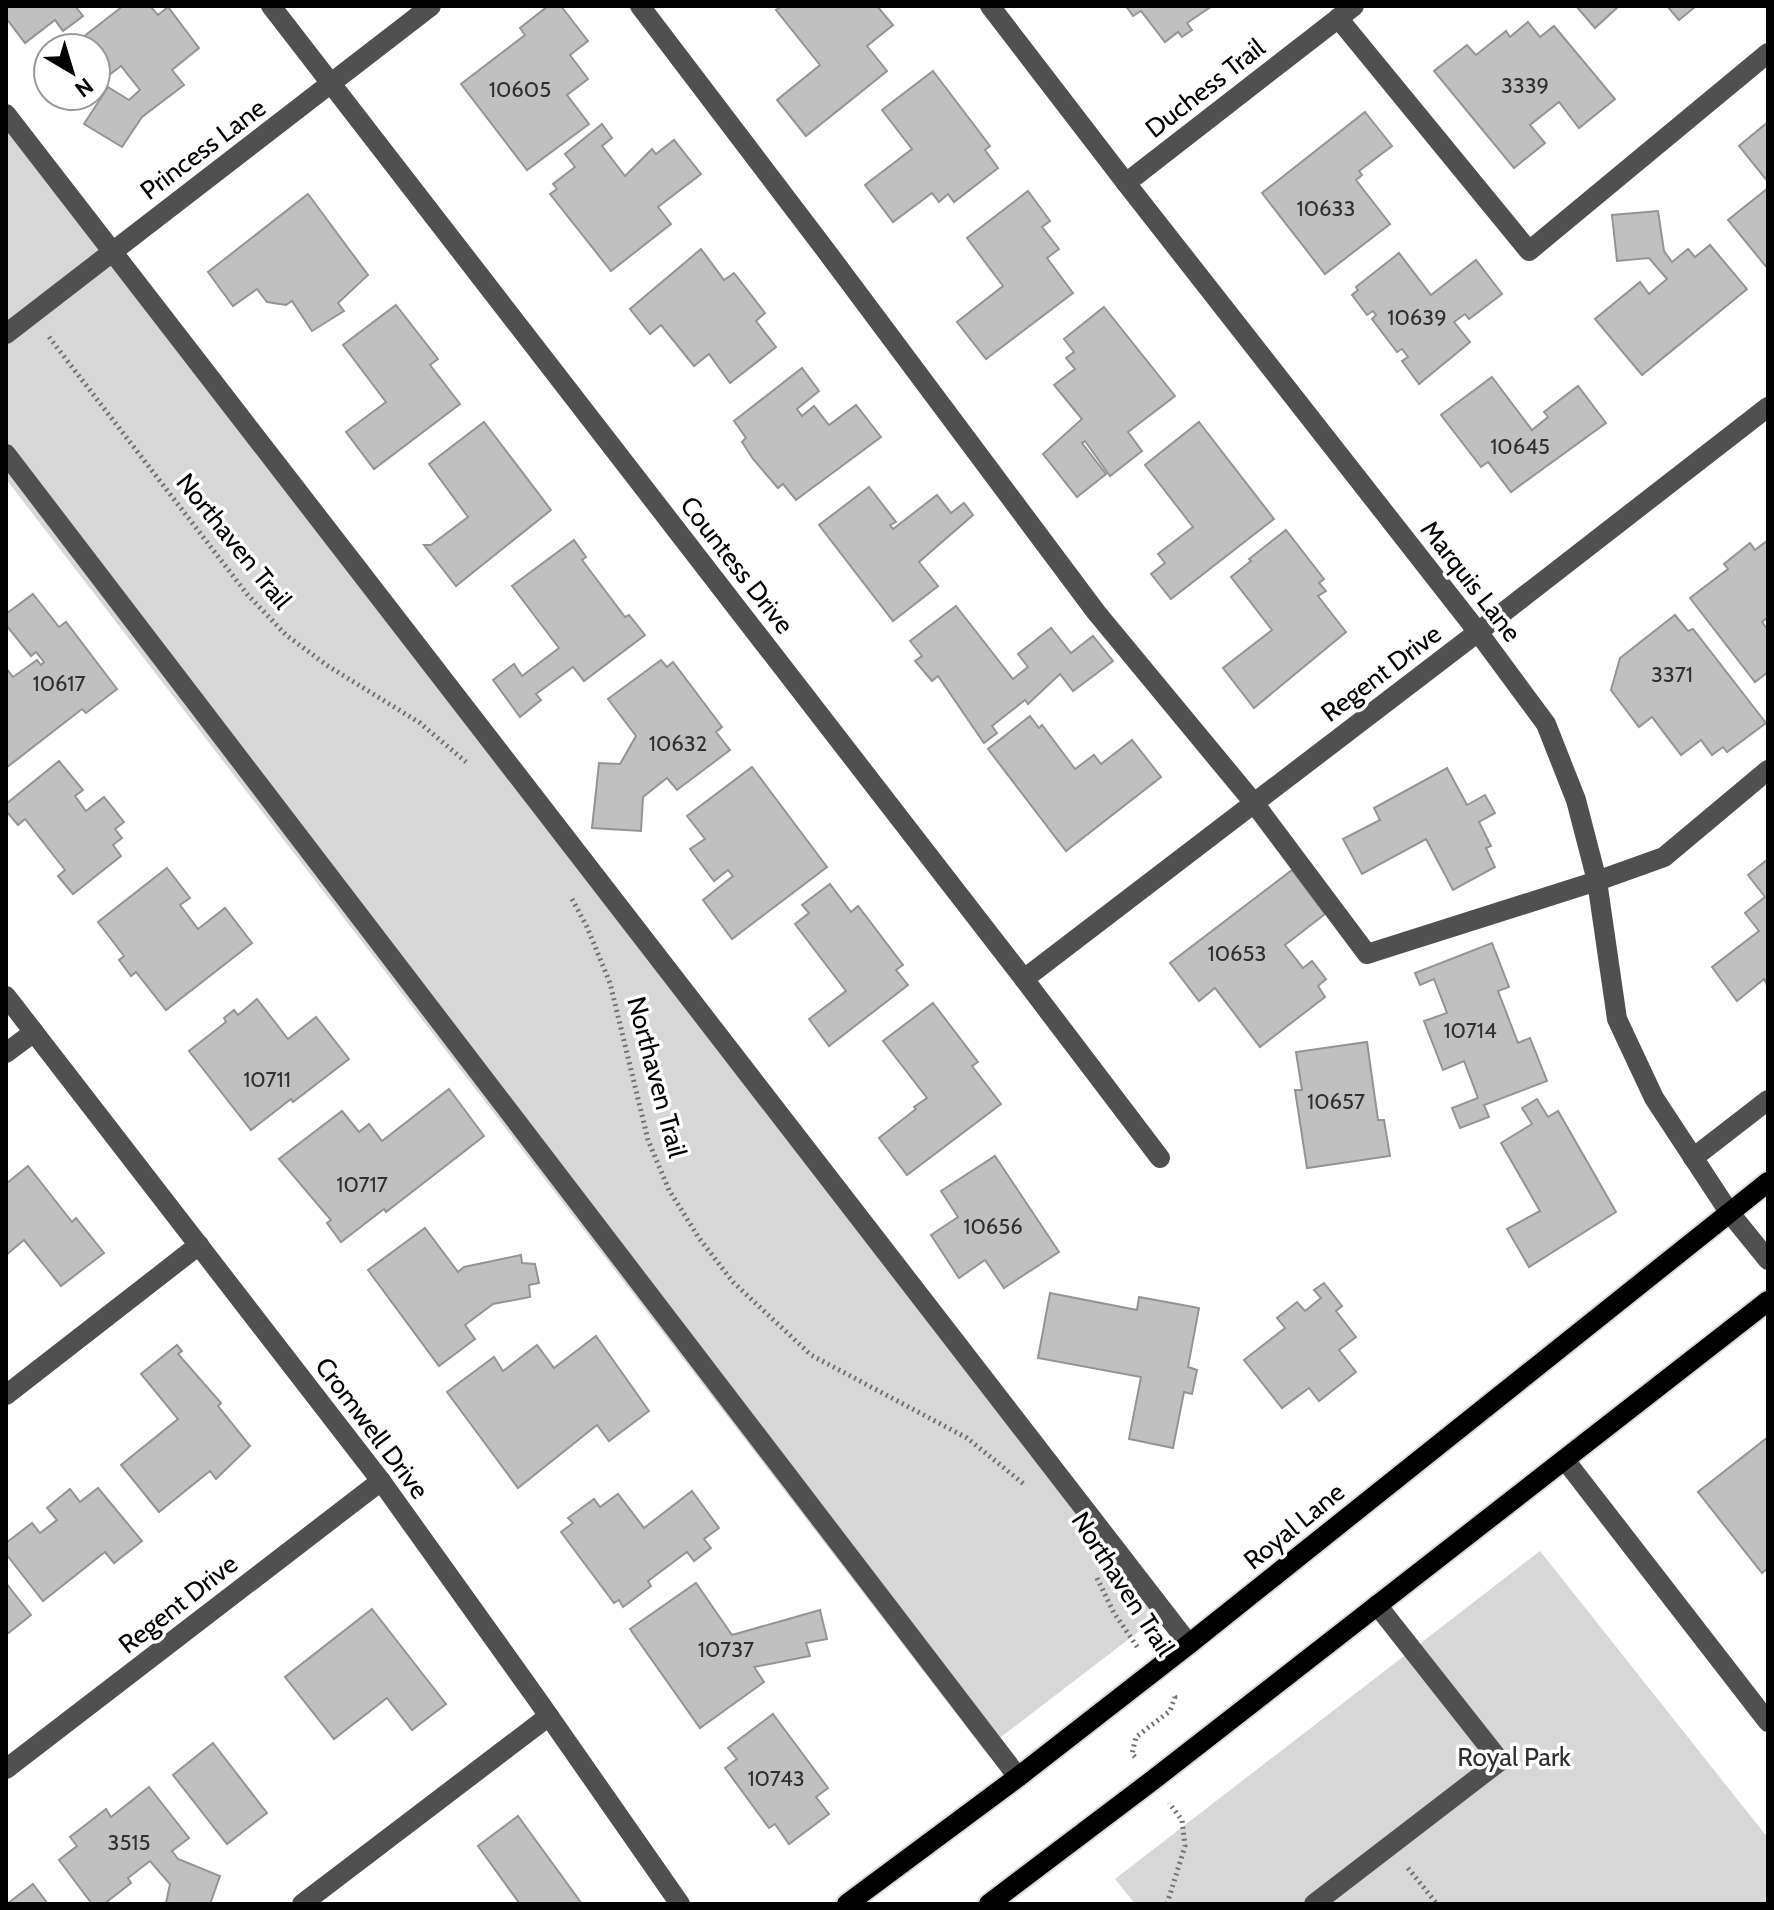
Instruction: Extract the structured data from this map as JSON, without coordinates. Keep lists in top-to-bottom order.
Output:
{
  "streets": {
    "main road": ["Royal Lane"],
    "street": [
      "Duchess Trail",
      "Princess Lane",
      "Countess Drive",
      "Marquis Lane",
      "Regent Drive",
      "Cromwell Drive"
    ],
    "path": ["Northaven Trail"]
  },
  "crossings": [
    ["Duchess Trail", "Marquis Lane"],
    ["Princess Lane", "Northaven Trail"],
    ["Princess Lane", "Countess Drive"],
    ["Northaven Trail", "Royal Lane"],
    ["Countess Drive", "Regent Drive"],
    ["Marquis Lane", "Regent Drive"],
    ["Marquis Lane", "Royal Lane"],
    ["Regent Drive", "Cromwell Drive"]
  ],
  "parks": ["Royal Park"],
  "house_numbers": [
    "3339",
    "10605",
    "10633",
    "10639",
    "10645",
    "3371",
    "10617",
    "10632",
    "10653",
    "10714",
    "10711",
    "10657",
    "10717",
    "10656",
    "10737",
    "10743",
    "3515"
  ],
  "north": "bottom right"
}
